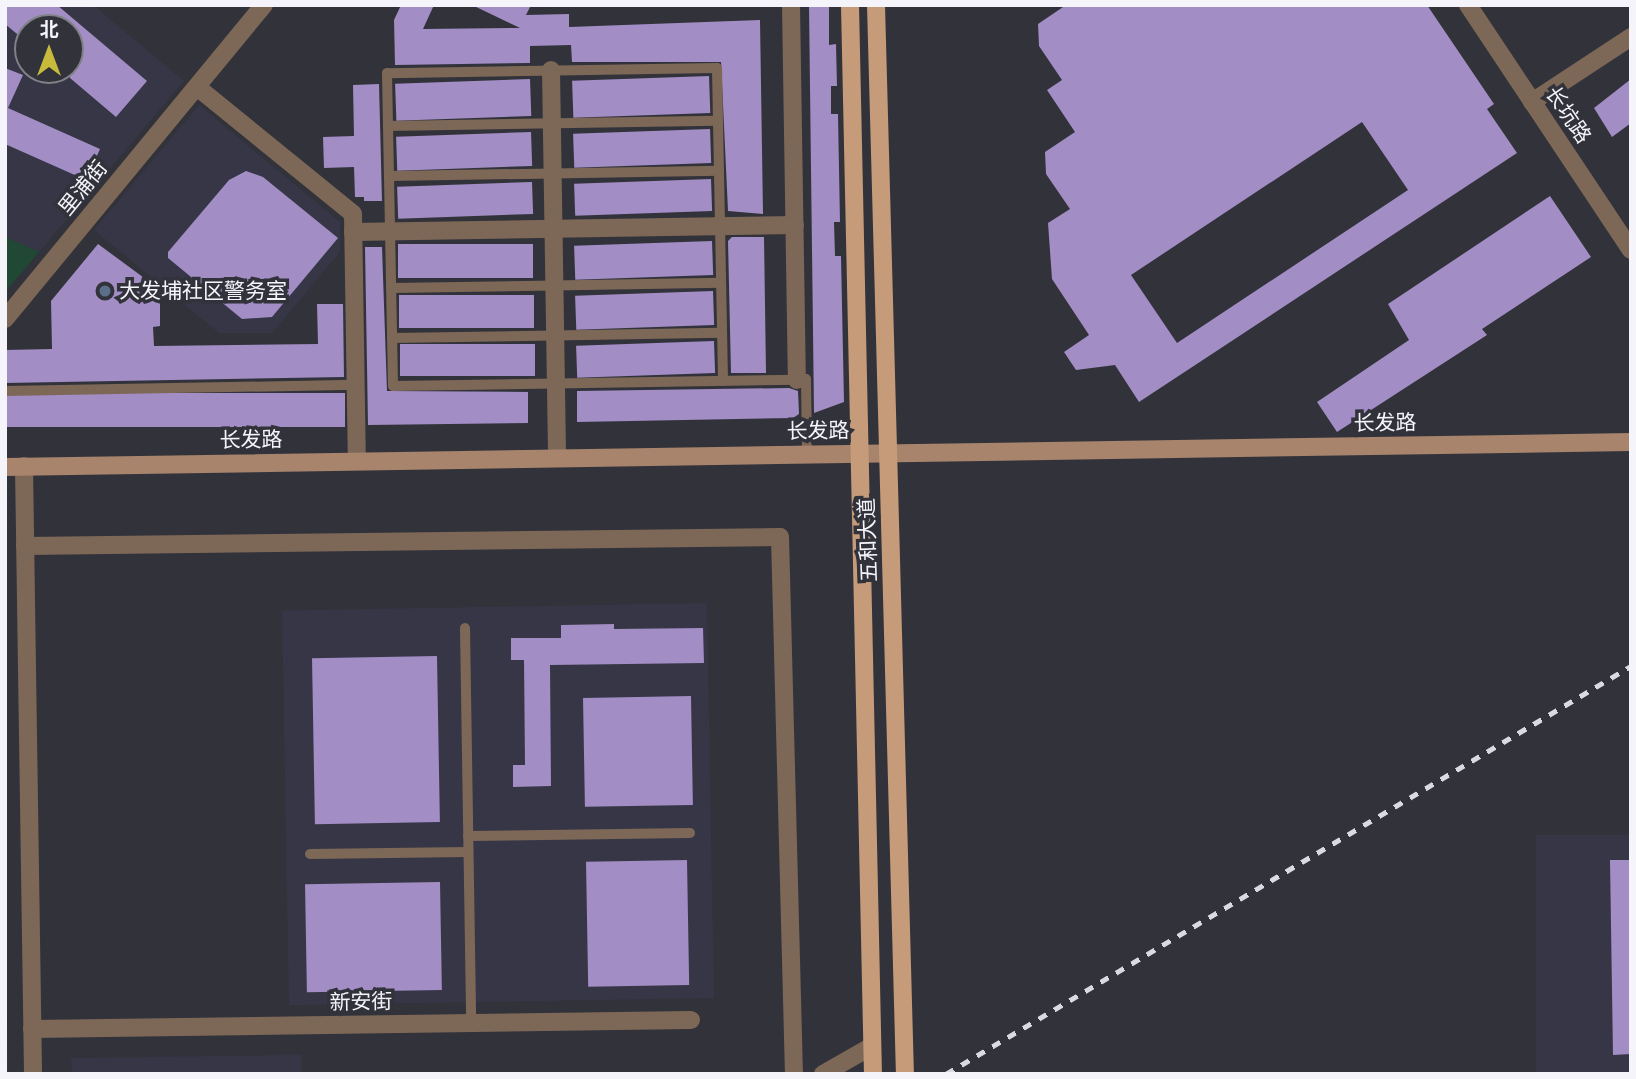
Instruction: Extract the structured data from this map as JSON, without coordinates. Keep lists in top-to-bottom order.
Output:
{
  "streets": {
    "main road": ["五和大道"],
    "street": [
      "长坑路",
      "里浦街",
      "长发路",
      "新安街"
    ]
  },
  "crossings": [
    ["长发路", "五和大道"]
  ],
  "places": ["大发埔社区警务室"],
  "north": "top"
}
